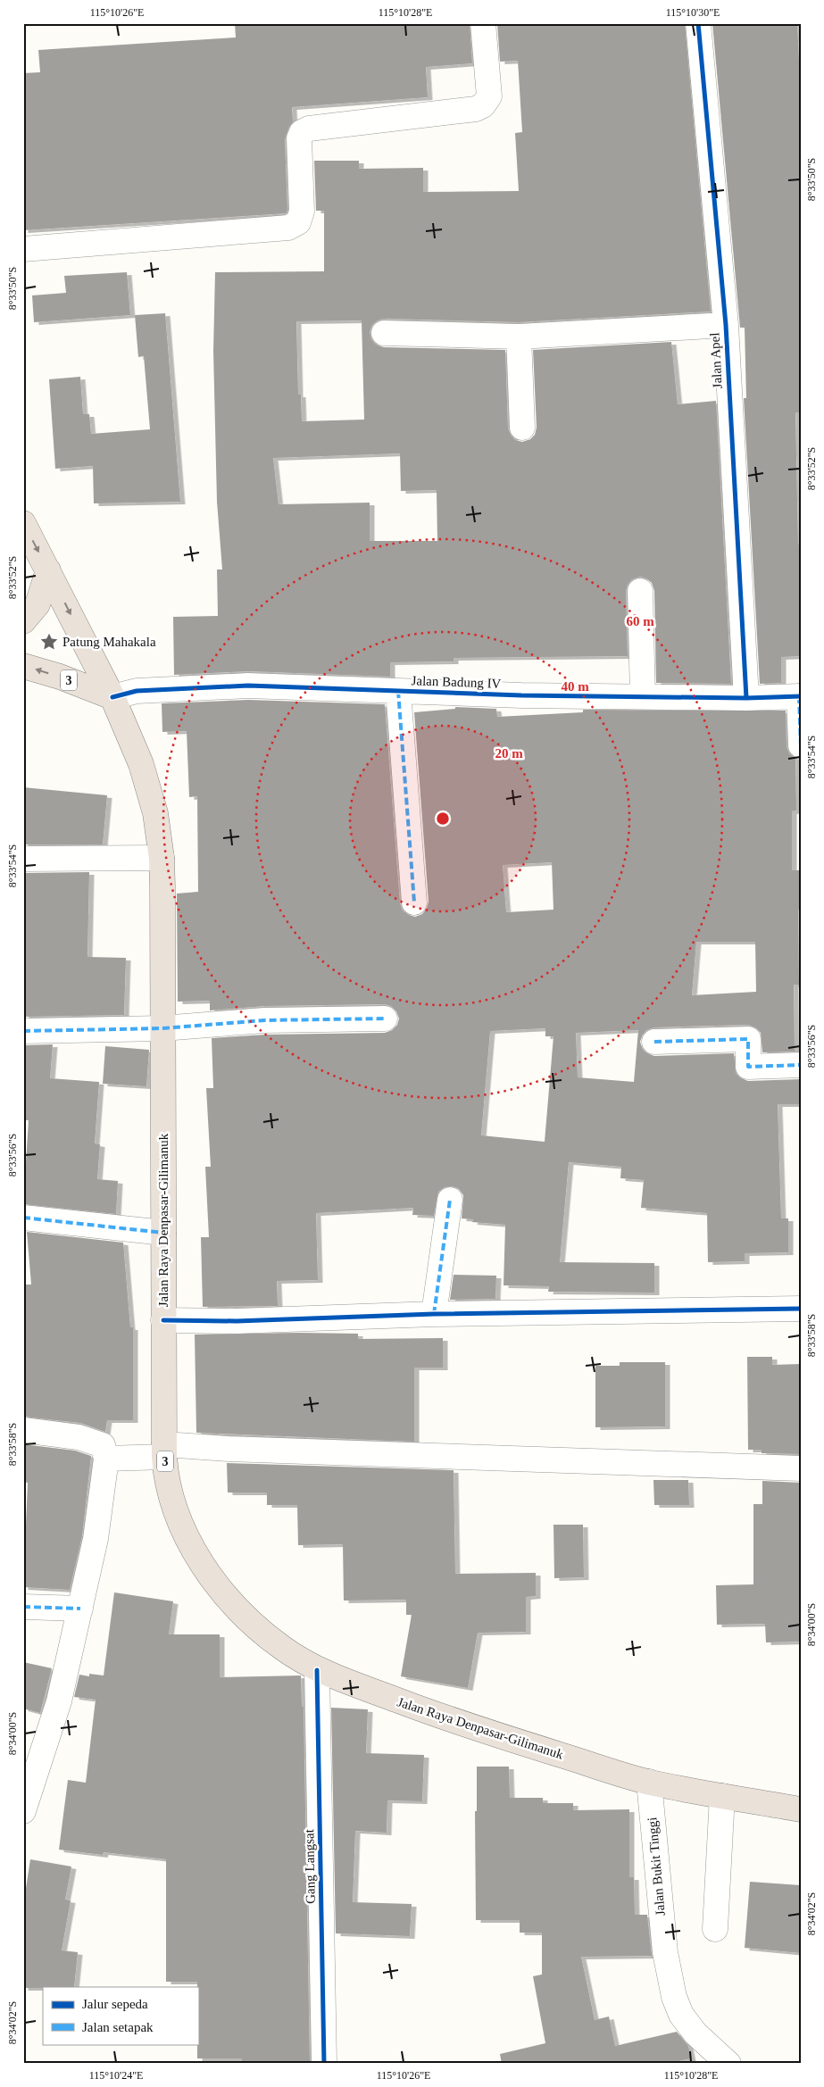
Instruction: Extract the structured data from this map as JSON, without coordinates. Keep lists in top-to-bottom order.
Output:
{
  "streets": {
    "highway": ["3", "Jalan Raya Denpasar-Gilimanuk"],
    "street": [
      "Jalan Apel",
      "Jalan Badung IV",
      "Gang Langsat",
      "Jalan Bukit Tinggi"
    ]
  },
  "crossings": [
    ["Jalan Apel", "Jalan Badung IV"],
    ["3", "Jalan Badung IV"],
    ["3", "Jalan Raya Denpasar-Gilimanuk"],
    ["Jalan Badung IV", "Jalan Raya Denpasar-Gilimanuk"],
    ["Jalan Raya Denpasar-Gilimanuk", "Gang Langsat"],
    ["Jalan Raya Denpasar-Gilimanuk", "Jalan Bukit Tinggi"]
  ],
  "places": {
    "place": ["Patung Mahakala"]
  },
  "legend": ["Jalur sepeda", "Jalan setapak"],
  "coordinates": [
    "115°10'26\"E",
    "115°10'28\"E",
    "115°10'30\"E",
    "8°33'50\"S",
    "8°33'52\"S",
    "8°33'54\"S",
    "8°33'56\"S",
    "8°33'58\"S",
    "8°34'00\"S",
    "8°34'02\"S",
    "115°10'24\"E"
  ],
  "rings": ["60 m", "40 m", "20 m"]
}
